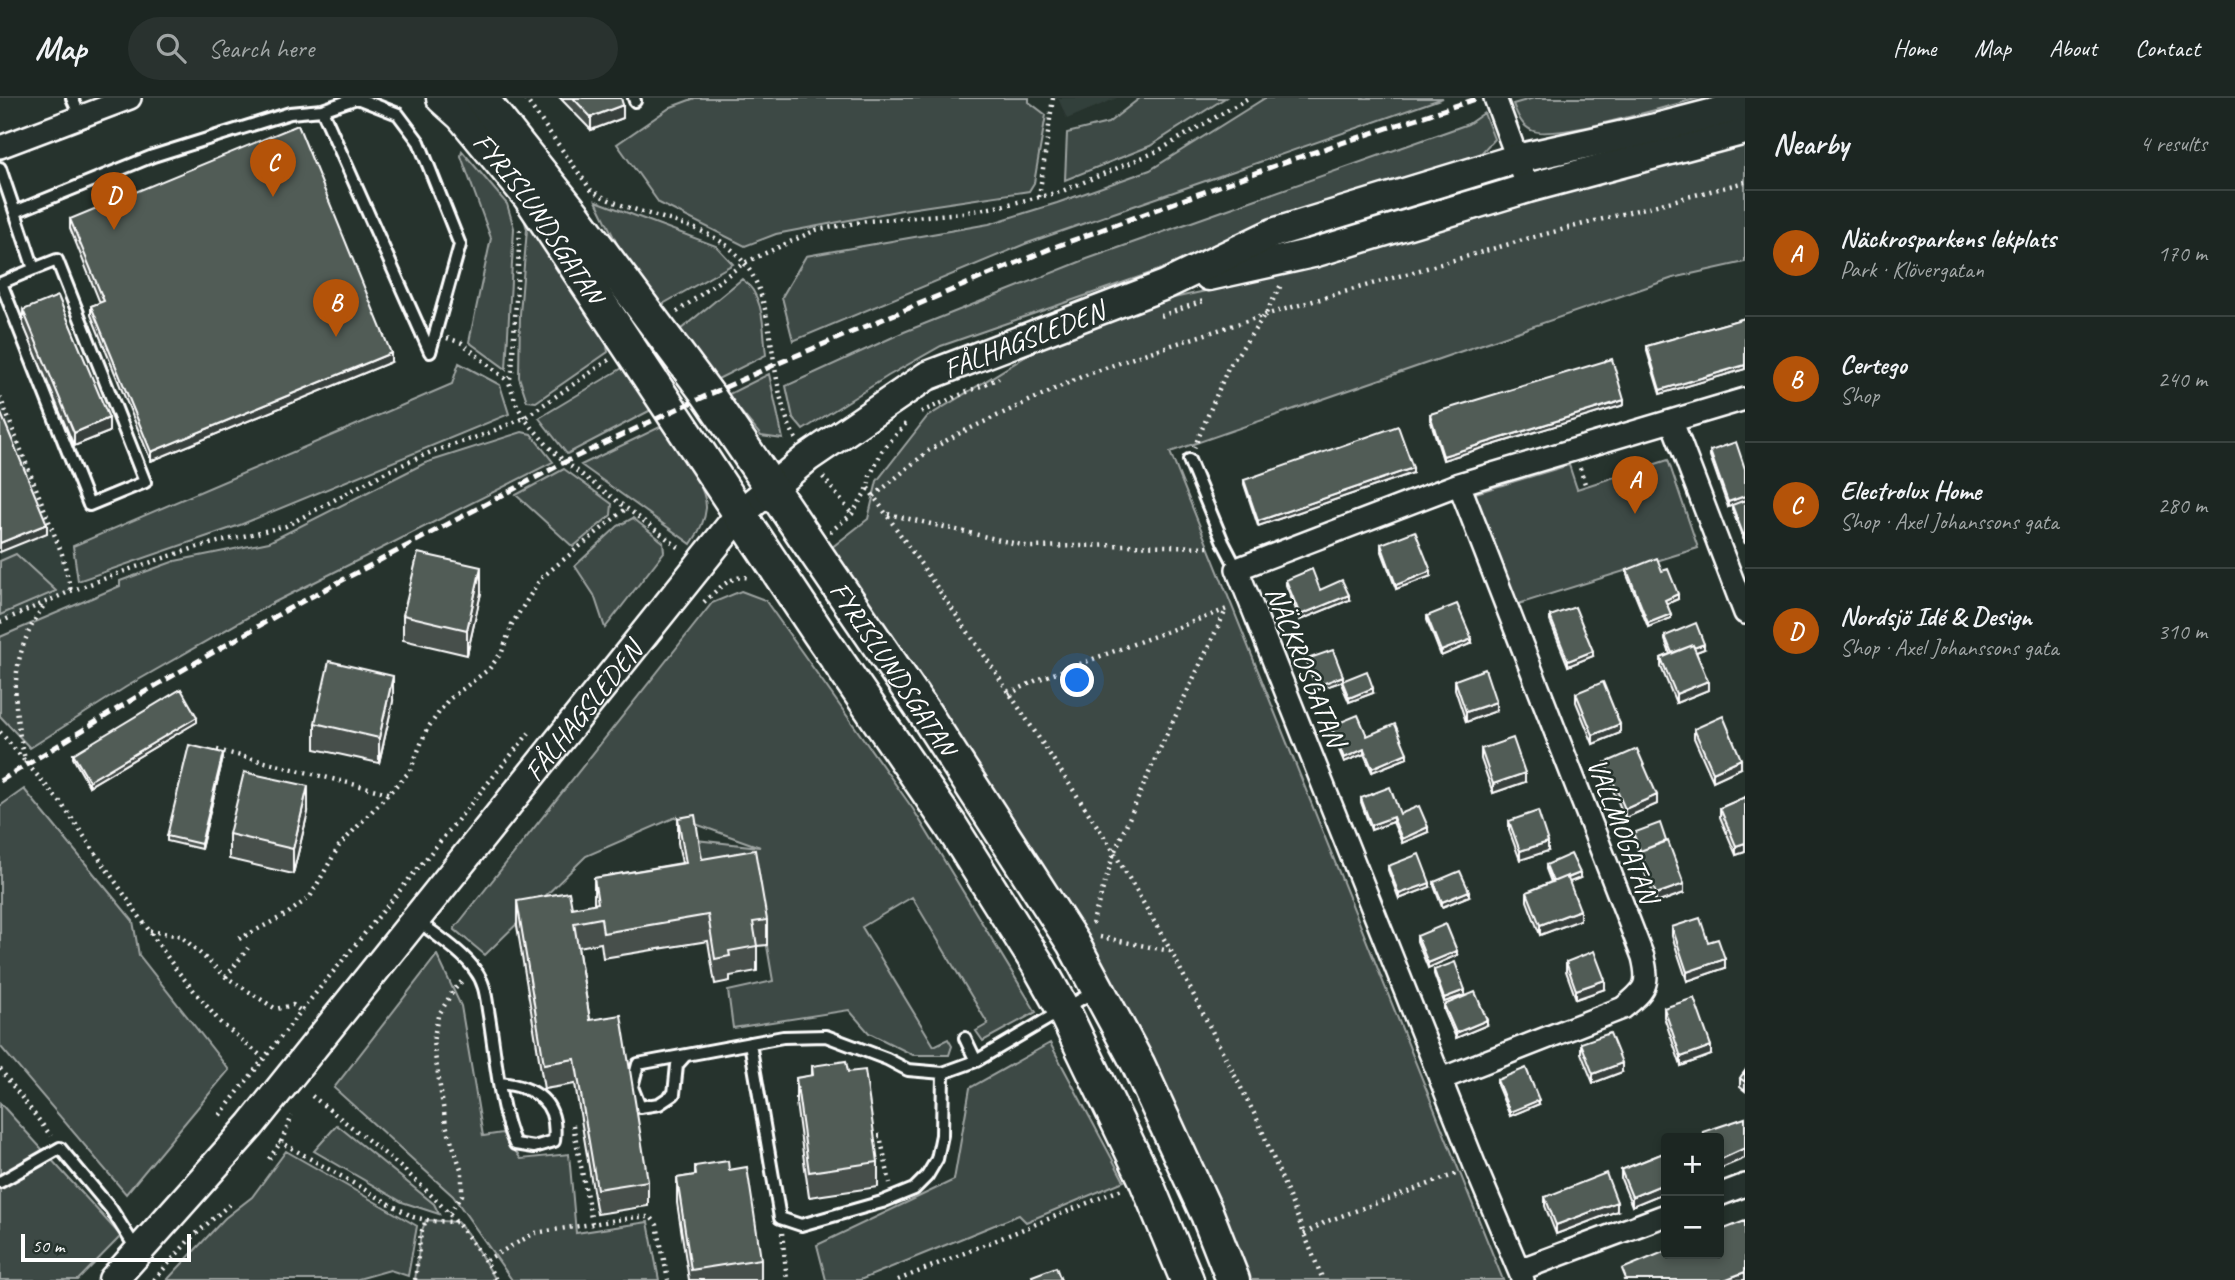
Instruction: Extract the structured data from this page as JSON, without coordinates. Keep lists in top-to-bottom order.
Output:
{
  "streets": {
    "main road": ["FYRISLUNDSGATAN"],
    "street": ["FÅLHAGSLEDEN", "NÄCKROSGATAN", "VALLMOGATAN"]
  },
  "crossings": [
    ["FYRISLUNDSGATAN", "FÅLHAGSLEDEN"],
    ["NÄCKROSGATAN", "VALLMOGATAN"]
  ],
  "scale_bar": "50 m",
  "page": {
    "header": "Map",
    "search": "Search here",
    "nav": [
      "Home",
      "Map",
      "About",
      "Contact"
    ],
    "heading": ["Nearby", "4 results"],
    "pins": [
      "C",
      "D",
      "B",
      "A"
    ],
    "list": [
      {
        "mark": "A",
        "name": "Näckrosparkens lekplats",
        "note": "Park · Klövergatan",
        "value": "170 m"
      },
      {
        "mark": "B",
        "name": "Certego",
        "note": "Shop",
        "value": "240 m"
      },
      {
        "mark": "C",
        "name": "Electrolux Home",
        "note": "Shop · Axel Johanssons gata",
        "value": "280 m"
      },
      {
        "mark": "D",
        "name": "Nordsjö Idé & Design",
        "note": "Shop · Axel Johanssons gata",
        "value": "310 m"
      }
    ],
    "map_buttons": ["+", "−"],
    "scale": "50 m"
  }
}
